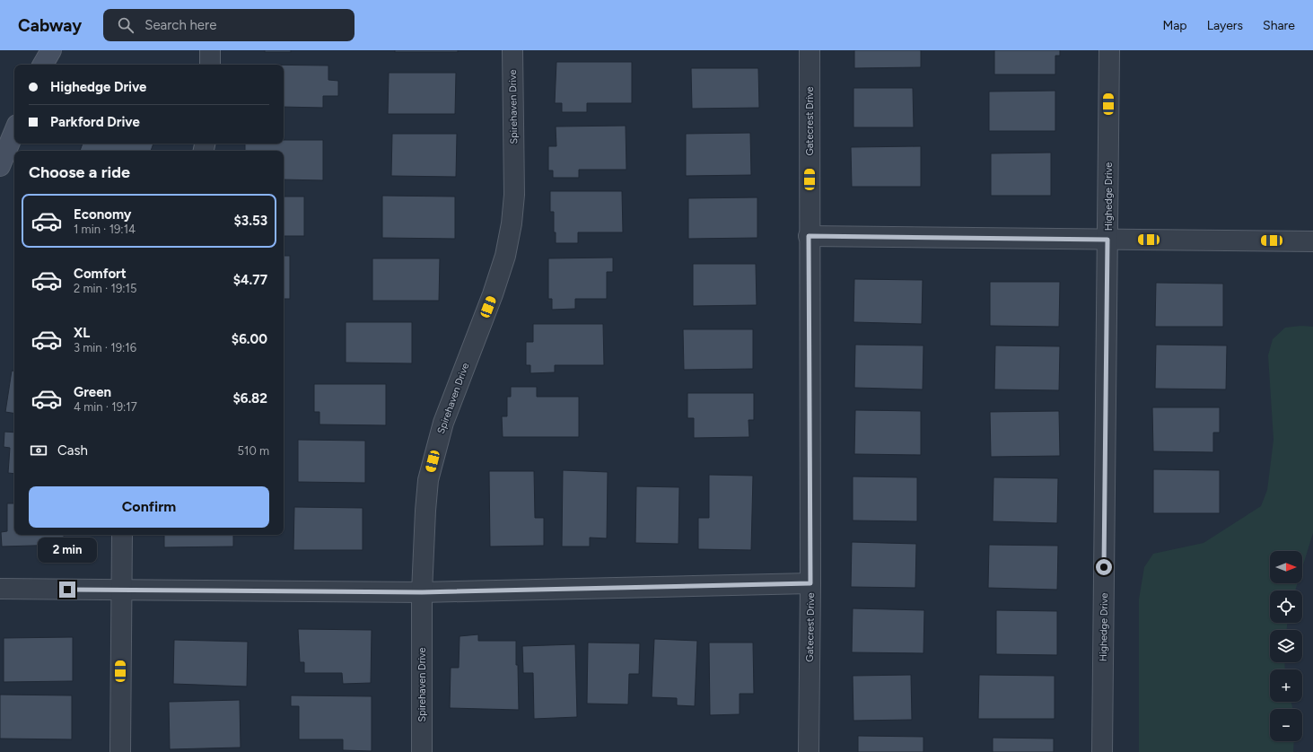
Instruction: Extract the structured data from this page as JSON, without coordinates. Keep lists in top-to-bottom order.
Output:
{
  "streets": {
    "street": ["Spirehaven Drive", "Gatecrest Drive", "Highedge Drive"]
  },
  "north": "right",
  "page": {
    "header": "Cabway",
    "search": "Search here",
    "nav": ["Map", "Layers", "Share"],
    "banner": ["Highedge Drive", "Parkford Drive"],
    "heading": "Choose a ride",
    "list": [
      {
        "name": "Economy",
        "note": "1 min · 19:14",
        "value": "$3.53"
      },
      {
        "name": "Comfort",
        "note": "2 min · 19:15",
        "value": "$4.77"
      },
      {
        "name": "XL",
        "note": "3 min · 19:16",
        "value": "$6.00"
      },
      {
        "name": "Green",
        "note": "4 min · 19:17",
        "value": "$6.82"
      }
    ],
    "pay": ["Cash", "510 m"],
    "buttons": "Confirm",
    "bubble": "2 min",
    "map_buttons": ["+", "−"]
  }
}
